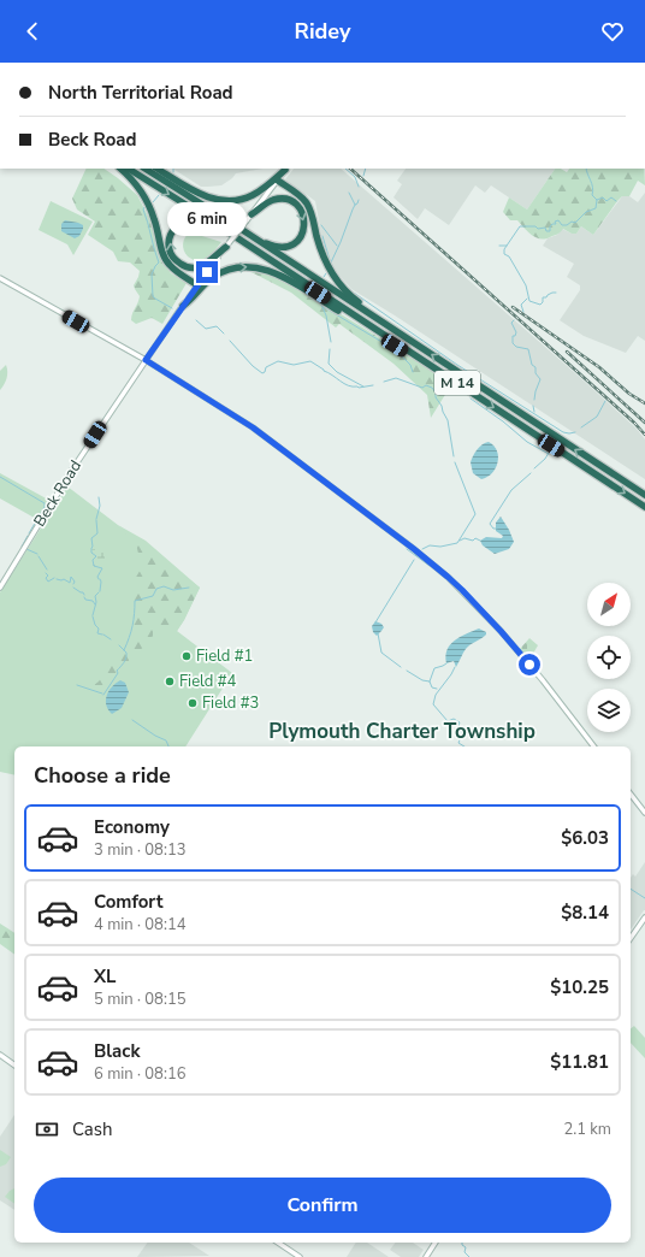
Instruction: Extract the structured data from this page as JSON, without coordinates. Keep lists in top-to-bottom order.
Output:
{
  "streets": {
    "highway": ["M 14"],
    "main road": ["Beck Road"]
  },
  "districts": ["Plymouth Charter Township"],
  "places": ["Field #1", "Field #4", "Field #3"],
  "north": "top right",
  "page": {
    "header": "Ridey",
    "banner": ["North Territorial Road", "Beck Road"],
    "bubble": "6 min",
    "heading": "Choose a ride",
    "list": [
      {
        "name": "Economy",
        "note": "3 min · 08:13",
        "value": "$6.03"
      },
      {
        "name": "Comfort",
        "note": "4 min · 08:14",
        "value": "$8.14"
      },
      {
        "name": "XL",
        "note": "5 min · 08:15",
        "value": "$10.25"
      },
      {
        "name": "Black",
        "note": "6 min · 08:16",
        "value": "$11.81"
      }
    ],
    "pay": ["Cash", "2.1 km"],
    "buttons": "Confirm"
  }
}
